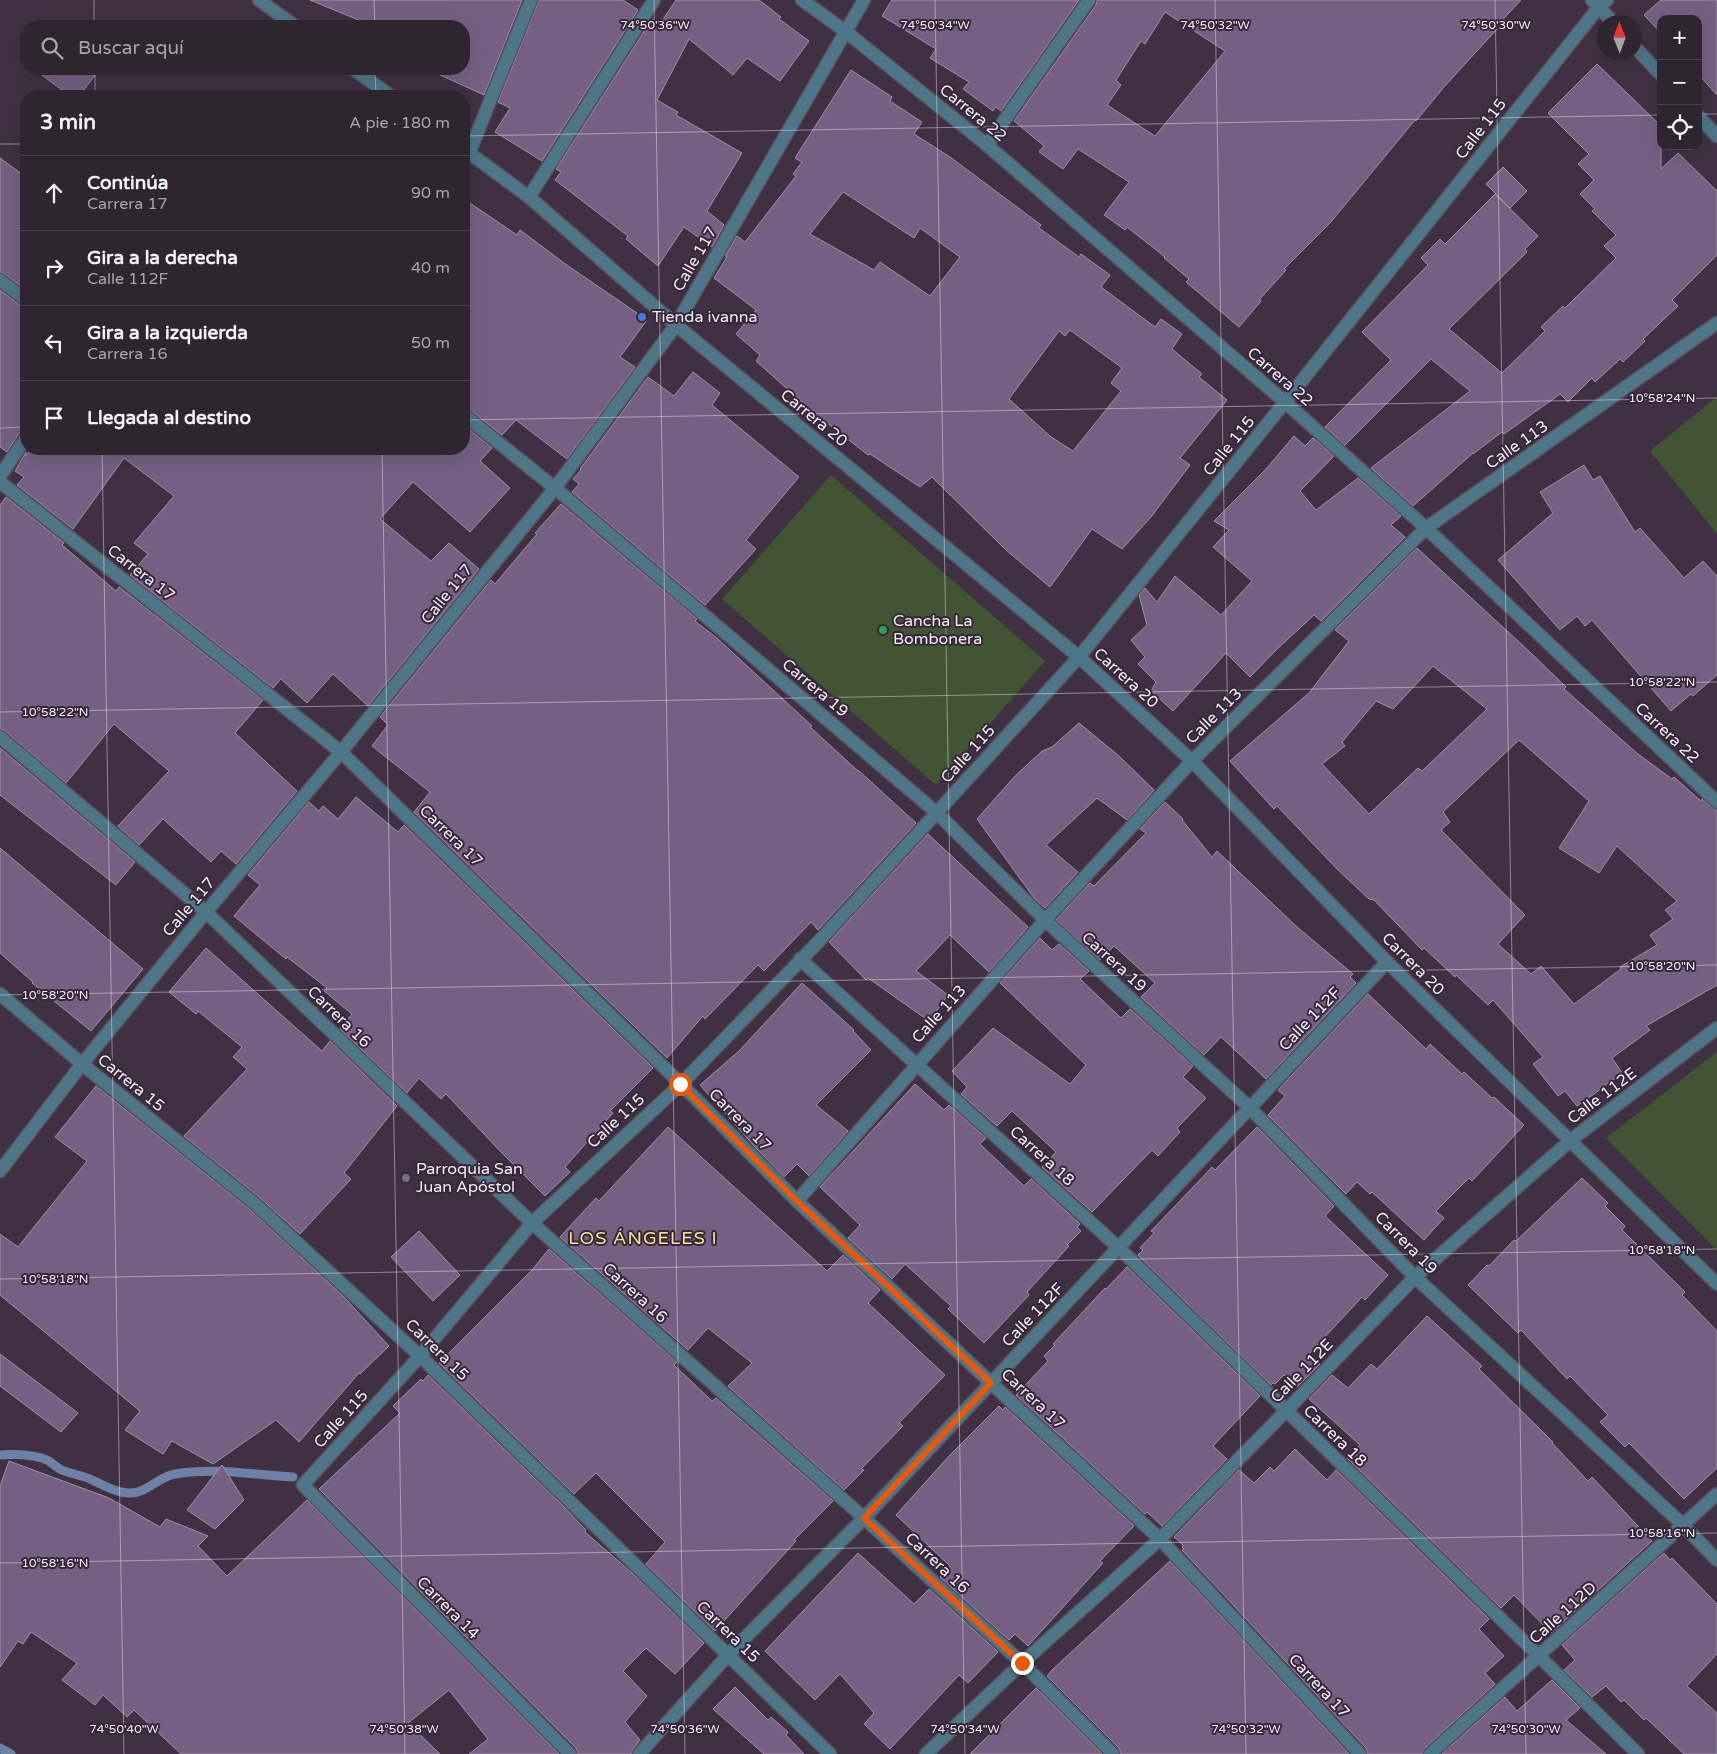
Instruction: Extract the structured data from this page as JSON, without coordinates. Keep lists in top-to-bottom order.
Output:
{
  "streets": {
    "street": [
      "Carrera 22",
      "Calle 115",
      "Calle 117",
      "Carrera 20",
      "Calle 113",
      "Carrera 17",
      "Carrera 19",
      "Carrera 16",
      "Calle 112F",
      "Carrera 15",
      "Calle 112E",
      "Carrera 18",
      "Carrera 14",
      "Calle 112D"
    ]
  },
  "crossings": [
    ["Carrera 22", "Calle 115"],
    ["Carrera 22", "Calle 117"],
    ["Carrera 22", "Calle 113"],
    ["Calle 115", "Carrera 20"],
    ["Calle 115", "Carrera 17"],
    ["Calle 115", "Carrera 19"],
    ["Calle 115", "Carrera 16"],
    ["Calle 115", "Carrera 15"],
    ["Calle 115", "Carrera 18"],
    ["Calle 115", "Carrera 14"],
    ["Calle 117", "Carrera 20"],
    ["Calle 117", "Carrera 17"],
    ["Calle 117", "Carrera 19"],
    ["Calle 117", "Carrera 16"],
    ["Calle 117", "Carrera 15"],
    ["Carrera 20", "Calle 113"],
    ["Carrera 20", "Calle 112F"],
    ["Carrera 20", "Calle 112E"],
    ["Calle 113", "Carrera 17"],
    ["Calle 113", "Carrera 19"],
    ["Calle 113", "Carrera 18"],
    ["Carrera 17", "Calle 112F"],
    ["Carrera 17", "Calle 112E"],
    ["Carrera 19", "Calle 112F"],
    ["Carrera 19", "Calle 112E"],
    ["Carrera 19", "Calle 112D"],
    ["Carrera 16", "Calle 112F"],
    ["Carrera 16", "Calle 112E"],
    ["Calle 112F", "Carrera 15"],
    ["Calle 112F", "Carrera 18"],
    ["Calle 112E", "Carrera 18"],
    ["Carrera 18", "Calle 112D"]
  ],
  "districts": ["LOS ÁNGELES I"],
  "places": ["Tienda ivanna", "Cancha La Bombonera", "Parroquia San Juan Apóstol"],
  "north": "top",
  "page": {
    "map_buttons": ["+", "−"],
    "search": "Buscar aquí",
    "heading": ["3 min", "A pie · 180 m"],
    "list": [
      ["Continúa", "Carrera 17", "90 m"],
      ["Gira a la derecha", "Calle 112F", "40 m"],
      ["Gira a la izquierda", "Carrera 16", "50 m"],
      "Llegada al destino"
    ]
  },
  "coordinates": [
    "74°50'36\"W",
    "74°50'34\"W",
    "74°50'32\"W",
    "74°50'30\"W",
    "10°58'24\"N",
    "10°58'22\"N",
    "10°58'20\"N",
    "10°58'18\"N",
    "10°58'16\"N",
    "74°50'40\"W",
    "74°50'38\"W"
  ]
}
